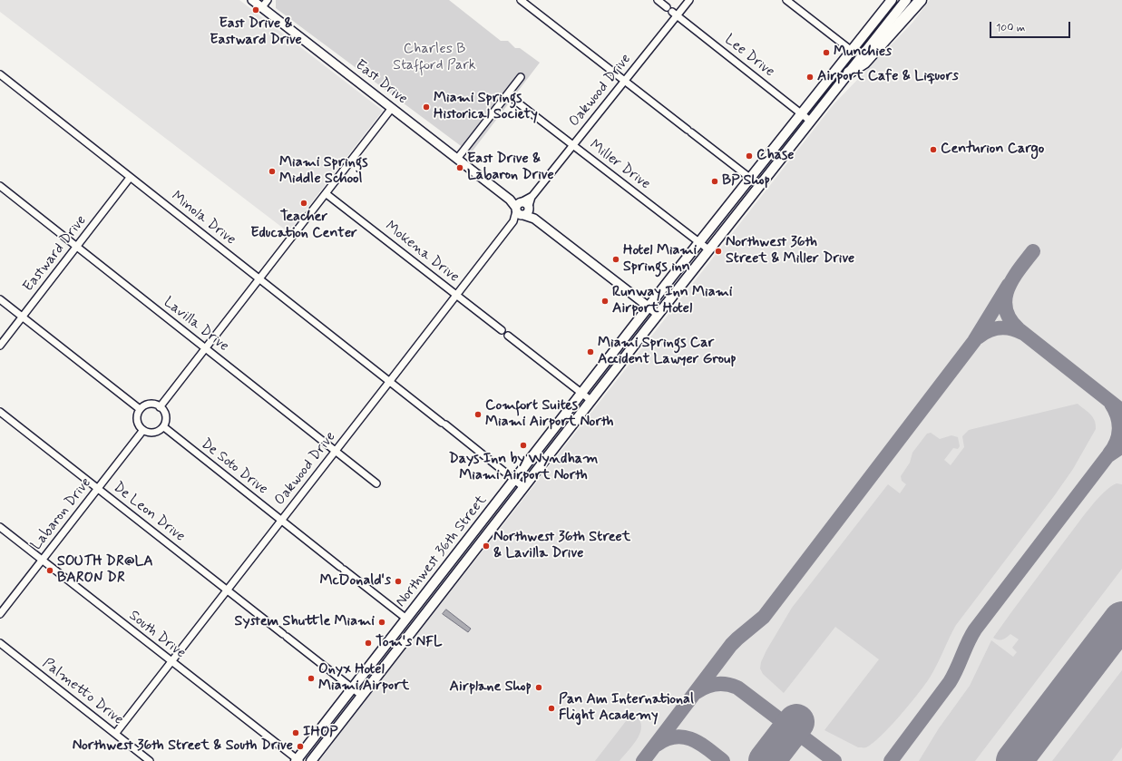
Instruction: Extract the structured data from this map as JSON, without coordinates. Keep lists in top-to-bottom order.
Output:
{
  "streets": {
    "main road": ["Northwest 36th Street"],
    "street": [
      "Lee Drive",
      "East Drive",
      "Oakwood Drive",
      "Miller Drive",
      "Minola Drive",
      "Mokena Drive",
      "Eastward Drive",
      "Lavilla Drive",
      "De Soto Drive",
      "De Leon Drive",
      "Labaron Drive",
      "South Drive",
      "Palmetto Drive"
    ]
  },
  "crossings": [
    ["Lee Drive", "Oakwood Drive"],
    ["Lee Drive", "Northwest 36th Street"],
    ["East Drive", "Oakwood Drive"],
    ["East Drive", "Northwest 36th Street"],
    ["Oakwood Drive", "Miller Drive"],
    ["Oakwood Drive", "Minola Drive"],
    ["Oakwood Drive", "Mokena Drive"],
    ["Oakwood Drive", "Lavilla Drive"],
    ["Oakwood Drive", "De Soto Drive"],
    ["Oakwood Drive", "De Leon Drive"],
    ["Oakwood Drive", "South Drive"],
    ["Oakwood Drive", "Palmetto Drive"],
    ["Miller Drive", "Northwest 36th Street"],
    ["Minola Drive", "Eastward Drive"],
    ["Minola Drive", "Northwest 36th Street"],
    ["Eastward Drive", "Lavilla Drive"],
    ["De Soto Drive", "Labaron Drive"],
    ["De Soto Drive", "Northwest 36th Street"],
    ["De Leon Drive", "Labaron Drive"],
    ["De Leon Drive", "Northwest 36th Street"],
    ["Labaron Drive", "South Drive"],
    ["Northwest 36th Street", "South Drive"]
  ],
  "parks": ["Charles B Stafford Park"],
  "places": [
    "East Drive & Eastward Drive",
    "Munchies",
    "Airport Cafe & Liquors",
    "Miami Springs Historical Society",
    "Centurion Cargo",
    "Chase",
    "East Drive & Labaron Drive",
    "Miami Springs Middle School",
    "BP Shop",
    "Teacher Education Center",
    "Northwest 36th Street & Miller Drive",
    "Hotel Miami Springs inn",
    "Runway Inn Miami Airport Hotel",
    "Miami Springs Car Accident Lawyer Group",
    "Comfort Suites Miami Airport North",
    "Days Inn by Wyndham Miami Airport North",
    "Northwest 36th Street & Lavilla Drive",
    "SOUTH DR@LA BARON DR",
    "McDonald's",
    "System Shuttle Miami",
    "Tom's NFL",
    "Onyx Hotel Miami Airport",
    "Airplane Shop",
    "Pan Am International Flight Academy",
    "IHOP",
    "Northwest 36th Street & South Drive"
  ],
  "scale_bar": "100 m"
}
